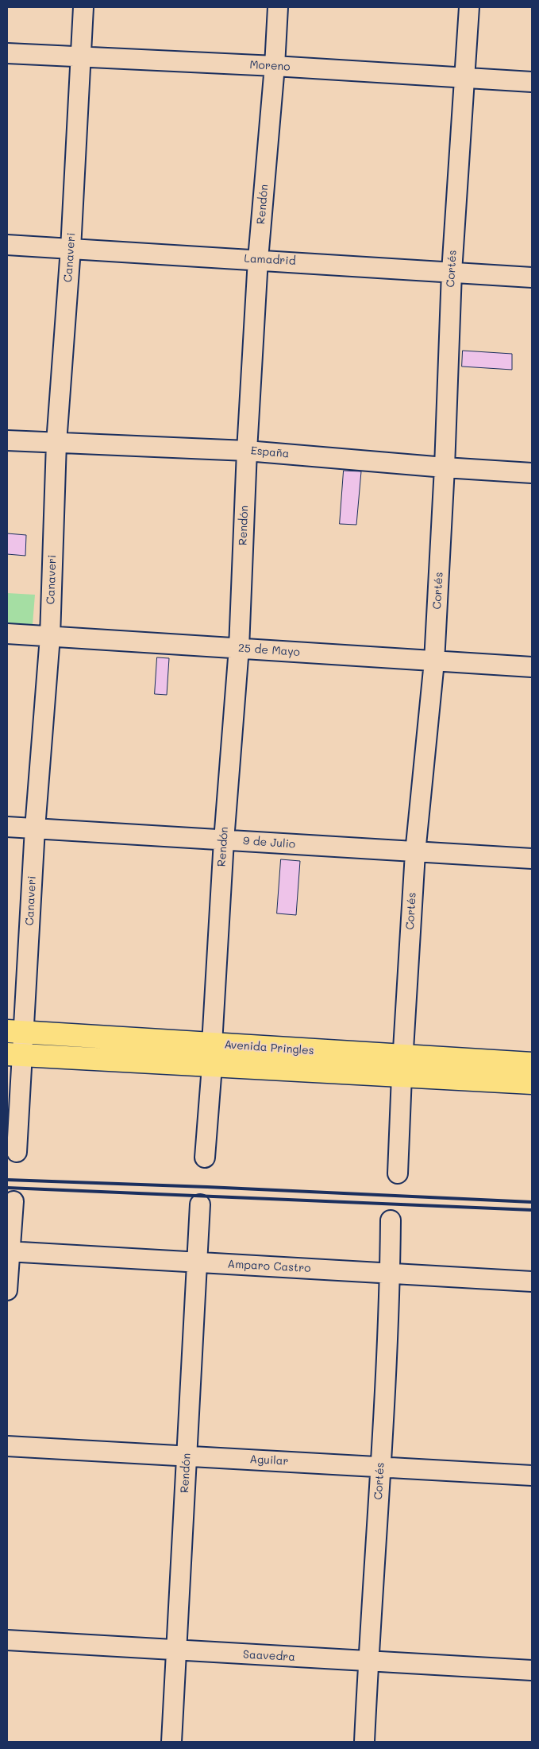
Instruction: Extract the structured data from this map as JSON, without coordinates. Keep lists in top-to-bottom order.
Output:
{
  "streets": {
    "main road": ["Avenida Pringles"],
    "street": [
      "Moreno",
      "Rendón",
      "Canaveri",
      "Lamadrid",
      "Cortés",
      "España",
      "25 de Mayo",
      "9 de Julio",
      "Amparo Castro",
      "Aguilar",
      "Saavedra"
    ]
  },
  "crossings": [
    ["Moreno", "Rendón"],
    ["Moreno", "Canaveri"],
    ["Moreno", "Cortés"],
    ["Rendón", "Lamadrid"],
    ["Rendón", "España"],
    ["Rendón", "25 de Mayo"],
    ["Rendón", "9 de Julio"],
    ["Rendón", "Avenida Pringles"],
    ["Rendón", "Amparo Castro"],
    ["Rendón", "Aguilar"],
    ["Rendón", "Saavedra"],
    ["Canaveri", "Lamadrid"],
    ["Canaveri", "España"],
    ["Canaveri", "25 de Mayo"],
    ["Canaveri", "9 de Julio"],
    ["Canaveri", "Avenida Pringles"],
    ["Lamadrid", "Cortés"],
    ["Cortés", "España"],
    ["Cortés", "25 de Mayo"],
    ["Cortés", "9 de Julio"],
    ["Cortés", "Avenida Pringles"],
    ["Cortés", "Amparo Castro"],
    ["Cortés", "Aguilar"],
    ["Cortés", "Saavedra"]
  ]
}
